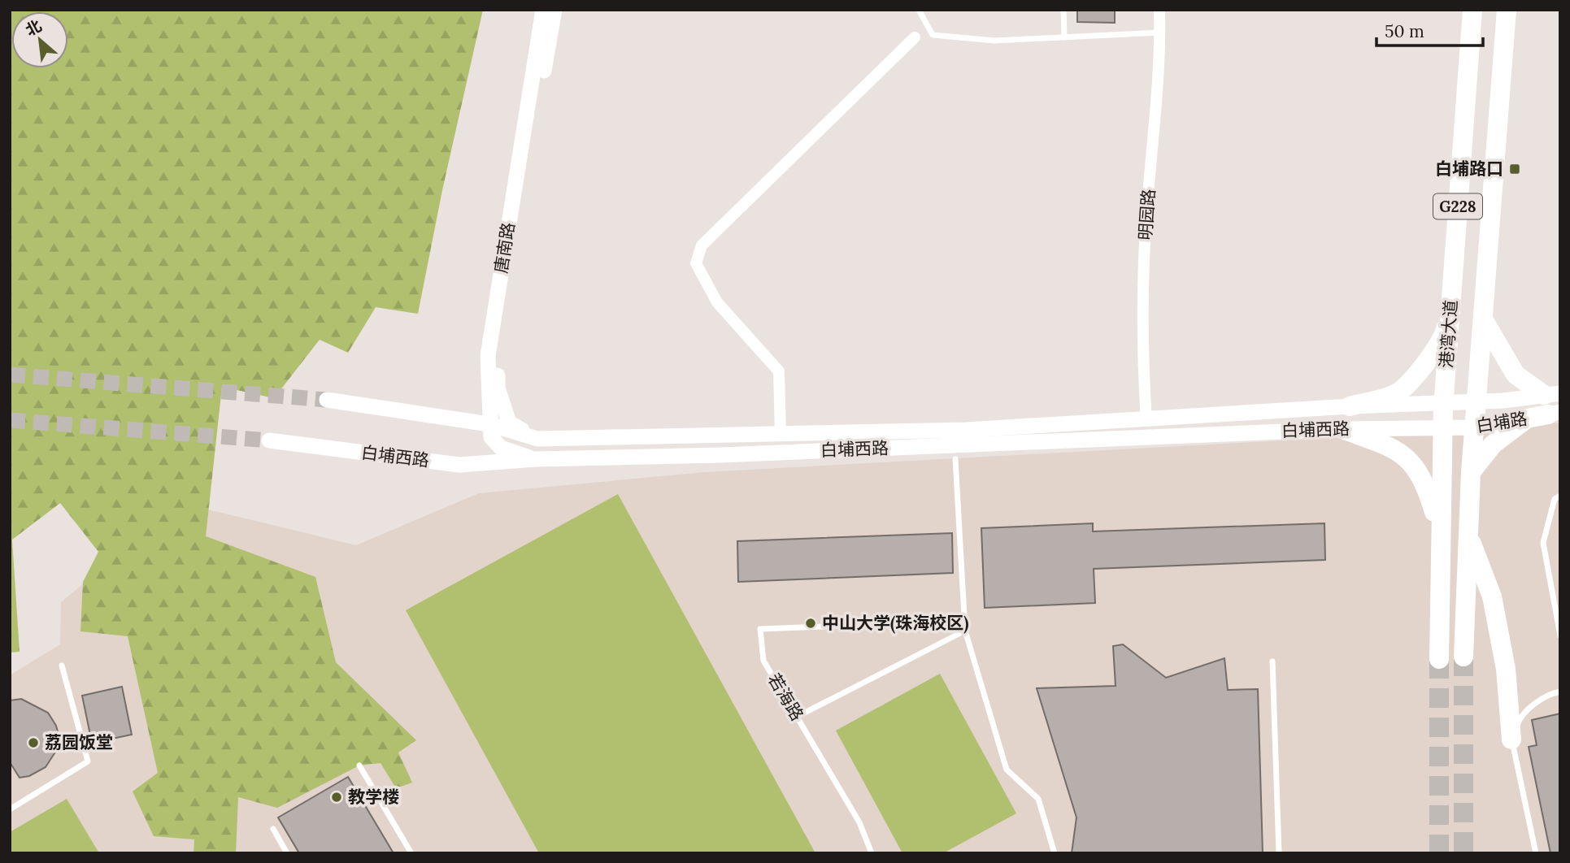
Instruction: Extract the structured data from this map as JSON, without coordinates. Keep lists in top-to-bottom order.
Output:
{
  "streets": {
    "highway": ["G228", "港湾大道"],
    "main road": ["唐南路", "白埔路", "白埔西路"],
    "street": ["明园路"],
    "lane": ["若海路"]
  },
  "crossings": [
    ["明园路", "白埔西路"],
    ["唐南路", "白埔西路"],
    ["港湾大道", "白埔路"],
    ["港湾大道", "白埔西路"],
    ["白埔路", "白埔西路"]
  ],
  "places": {
    "transit": ["白埔路口"],
    "other": ["中山大学(珠海校区)", "荔园饭堂", "教学楼"]
  },
  "scale_bar": "50 m",
  "north": "top left"
}
